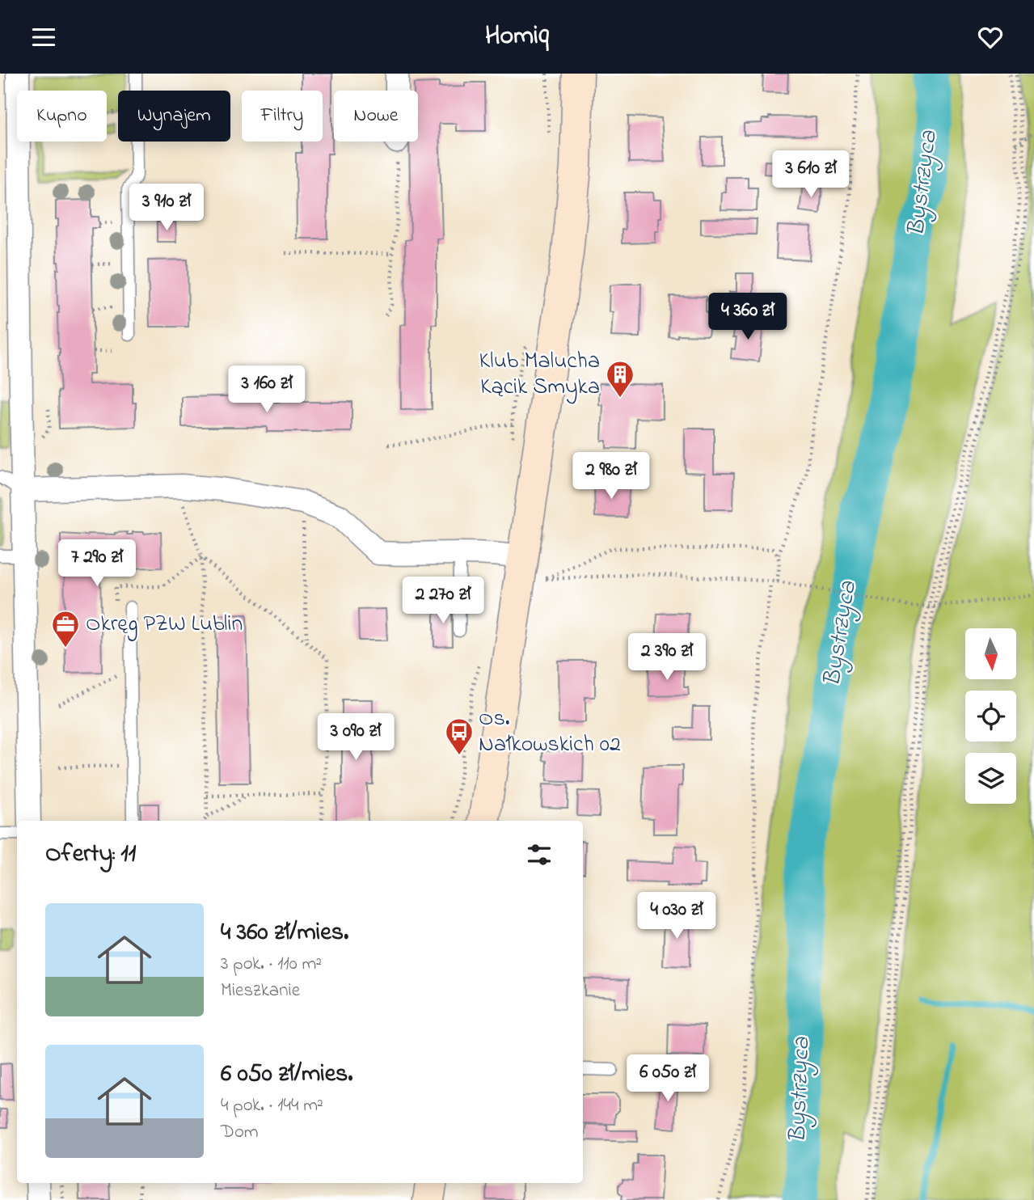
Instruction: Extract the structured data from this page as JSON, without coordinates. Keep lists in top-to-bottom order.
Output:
{
  "water": ["Bystrzyca"],
  "places": {
    "building": ["Klub Malucha Kącik Smyka"],
    "office": ["Okręg PZW Lublin"],
    "bus stop": ["Os. Nałkowskich 02"]
  },
  "north": "bottom",
  "page": {
    "header": "Homiq",
    "chip": [
      "Kupno",
      "Wynajem",
      "Filtry",
      "Nowe"
    ],
    "price": [
      "3 610 zł",
      "3 910 zł",
      "4 360 zł",
      "3 160 zł",
      "2 980 zł",
      "7 290 zł",
      "2 270 zł",
      "2 390 zł",
      "3 090 zł",
      "4 030 zł",
      "6 050 zł"
    ],
    "heading": "Oferty: 11",
    "list": [
      {
        "name": "4 360 zł/mies.",
        "note": "3 pok. · 110 m² · Mieszkanie"
      },
      {
        "name": "6 050 zł/mies.",
        "note": "4 pok. · 144 m² · Dom"
      }
    ]
  }
}
